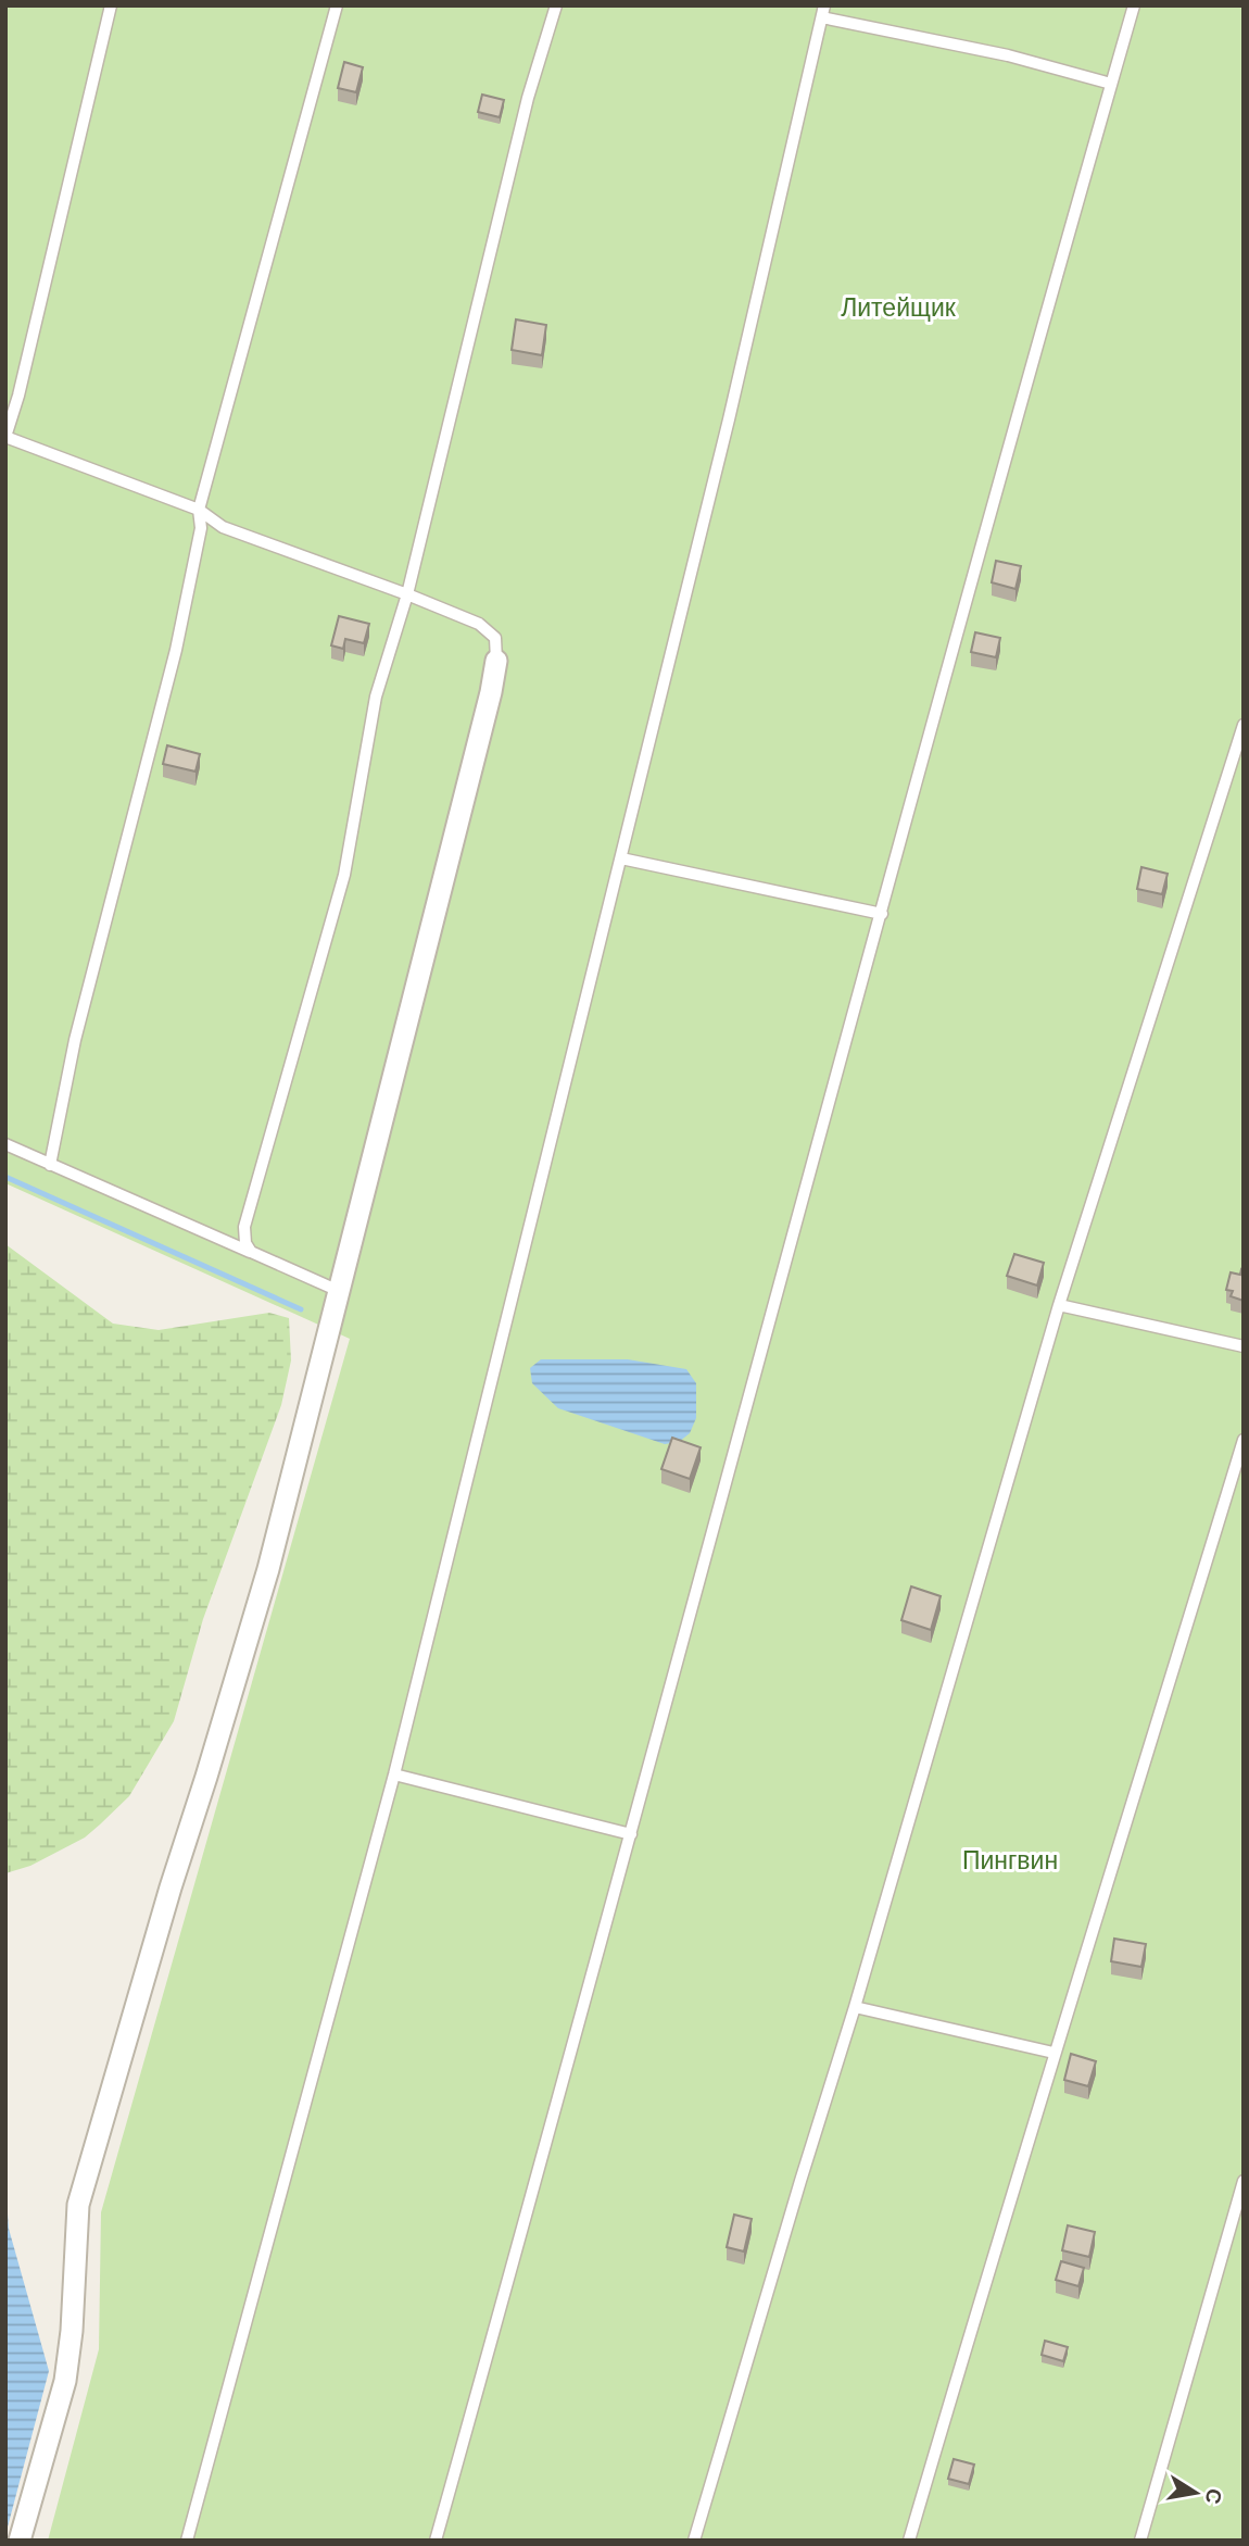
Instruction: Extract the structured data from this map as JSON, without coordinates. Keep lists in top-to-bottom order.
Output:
{
  "parks": ["Литейщик", "Пингвин"],
  "north": "right"
}
